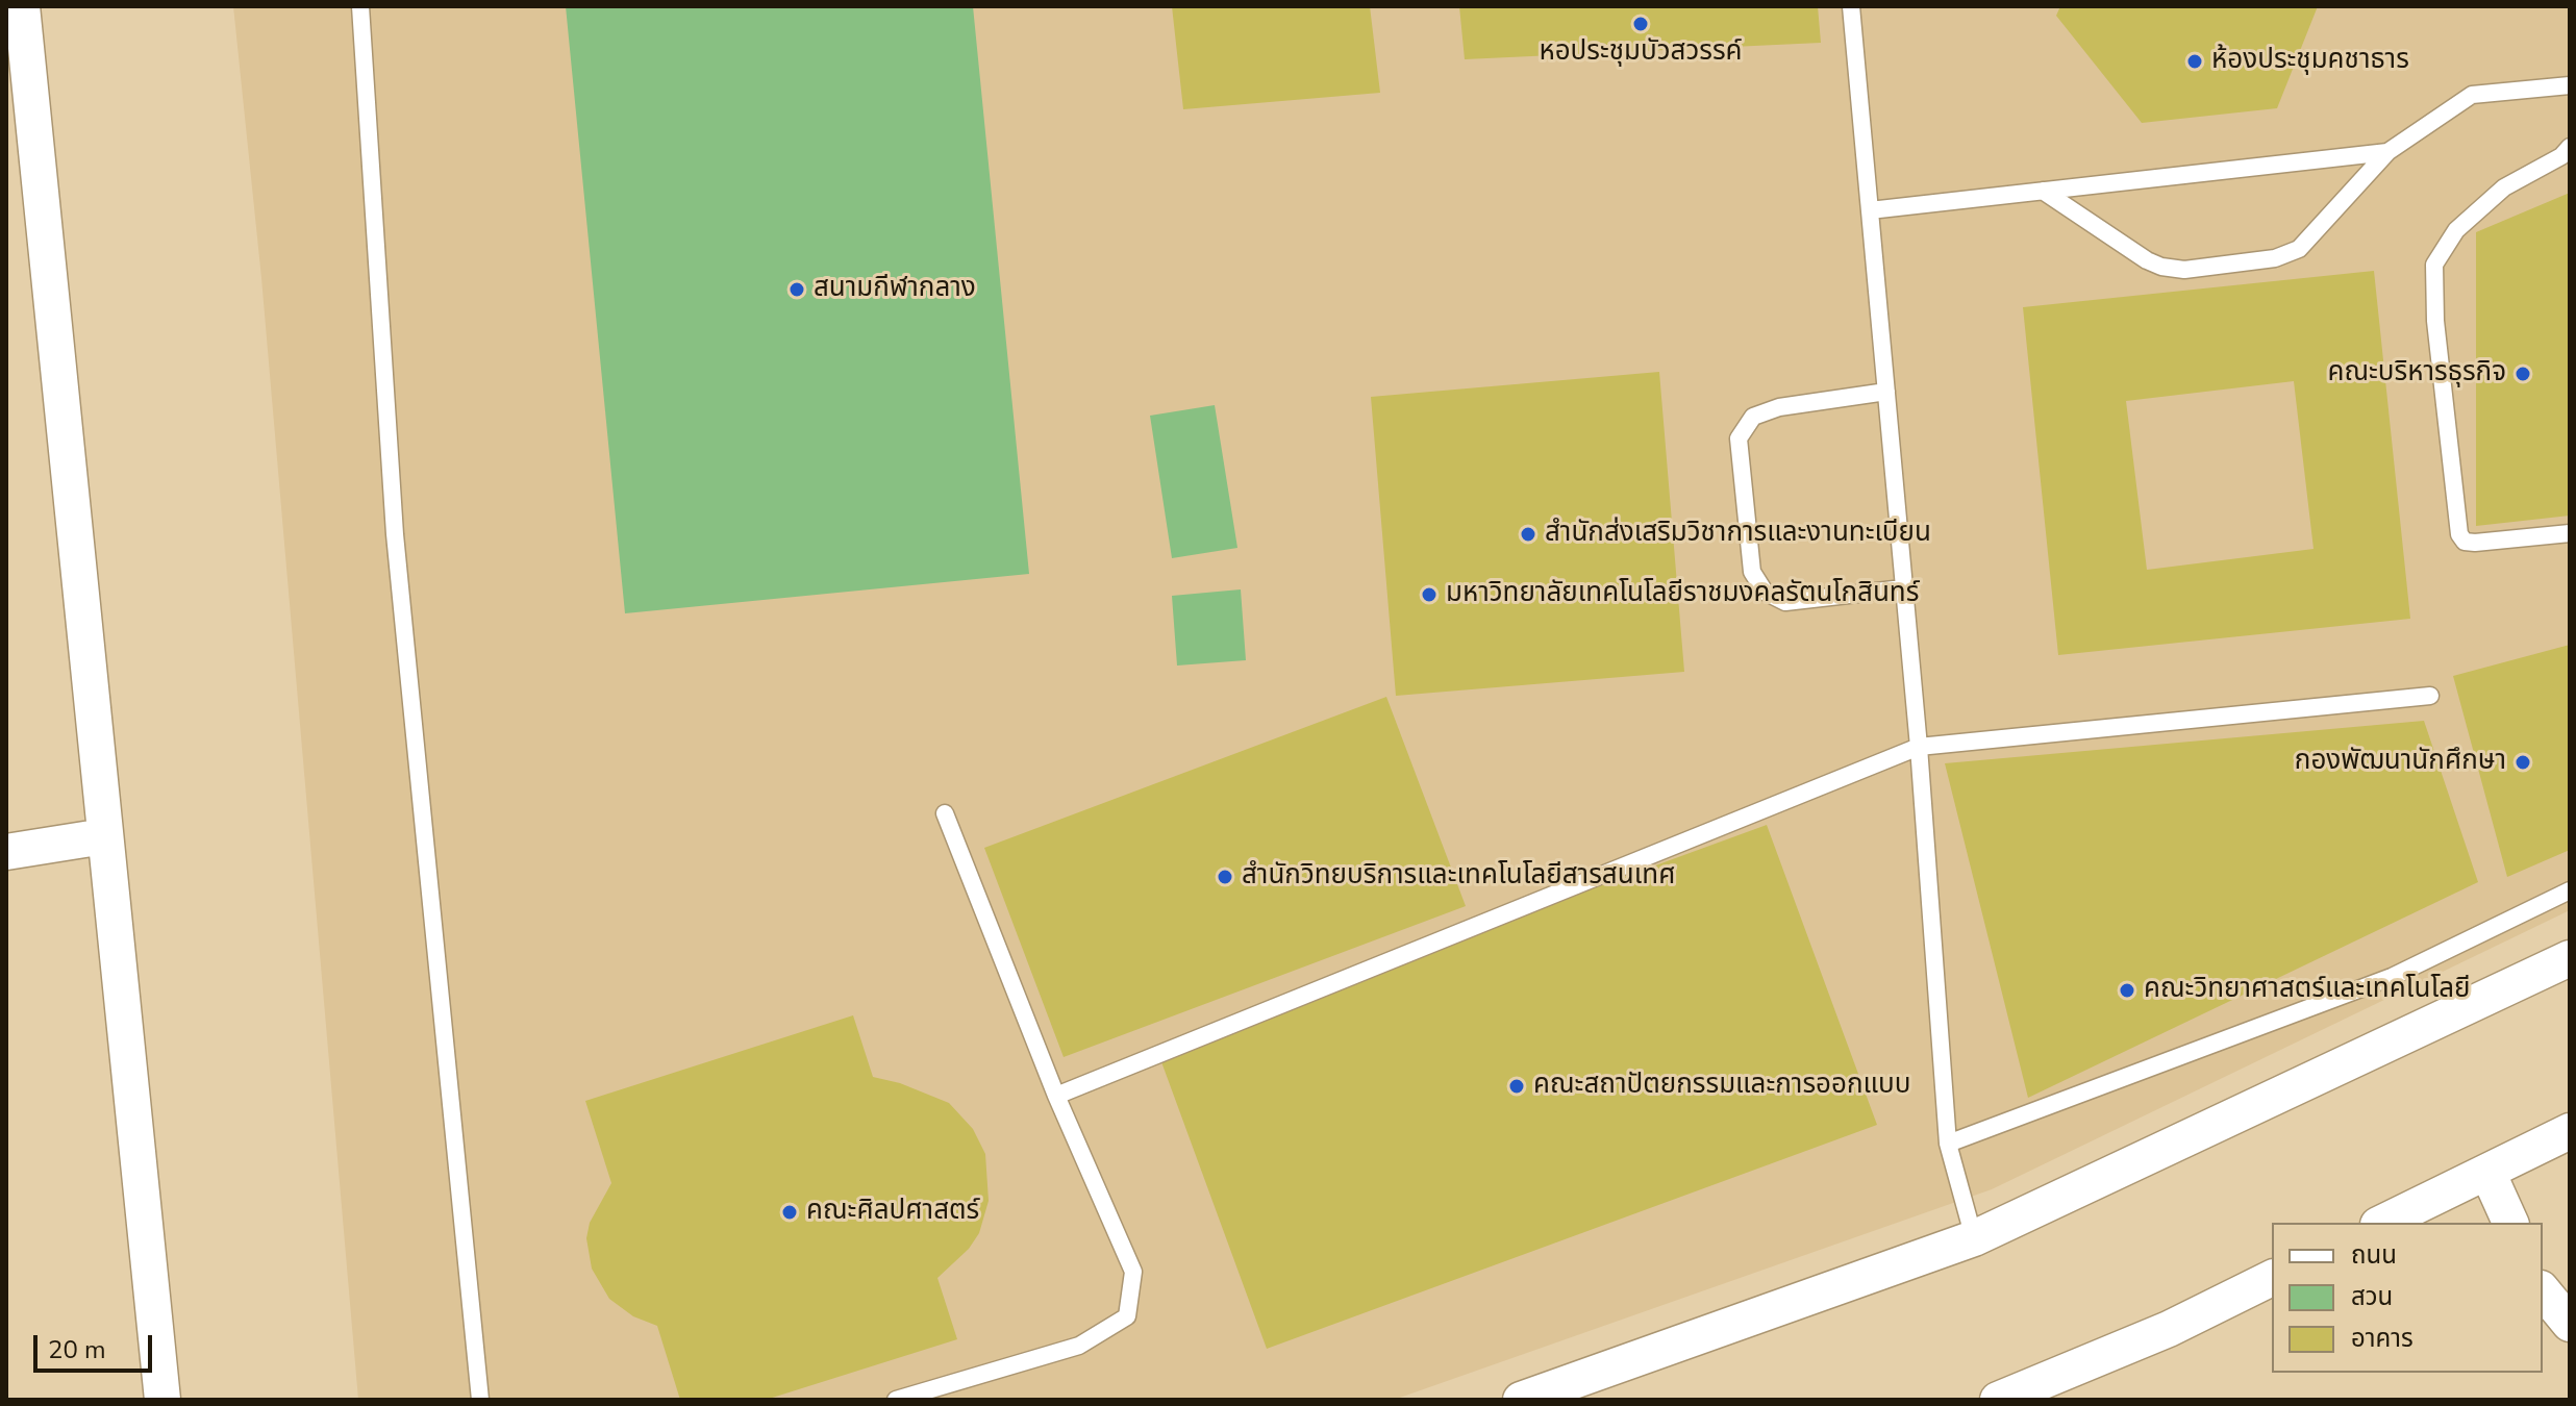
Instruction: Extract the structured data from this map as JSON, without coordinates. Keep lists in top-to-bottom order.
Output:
{
  "places": [
    "หอประชุมบัวสวรรค์",
    "ห้องประชุมคชาธาร",
    "สนามกีฬากลาง",
    "คณะบริหารธุรกิจ",
    "สำนักส่งเสริมวิชาการและงานทะเบียน",
    "มหาวิทยาลัยเทคโนโลยีราชมงคลรัตนโกสินทร์",
    "กองพัฒนานักศึกษา",
    "สำนักวิทยบริการและเทคโนโลยีสารสนเทศ",
    "คณะวิทยาศาสตร์และเทคโนโลยี",
    "คณะสถาปัตยกรรมและการออกแบบ",
    "คณะศิลปศาสตร์"
  ],
  "legend": ["ถนน", "สวน", "อาคาร"],
  "scale_bar": "20 m"
}
